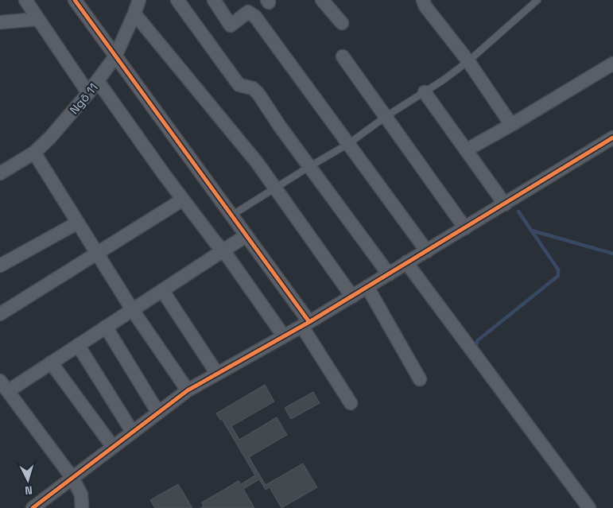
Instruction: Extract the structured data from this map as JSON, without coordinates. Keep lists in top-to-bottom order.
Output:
{
  "streets": {
    "street": ["Ngõ 11"]
  },
  "north": "bottom"
}
